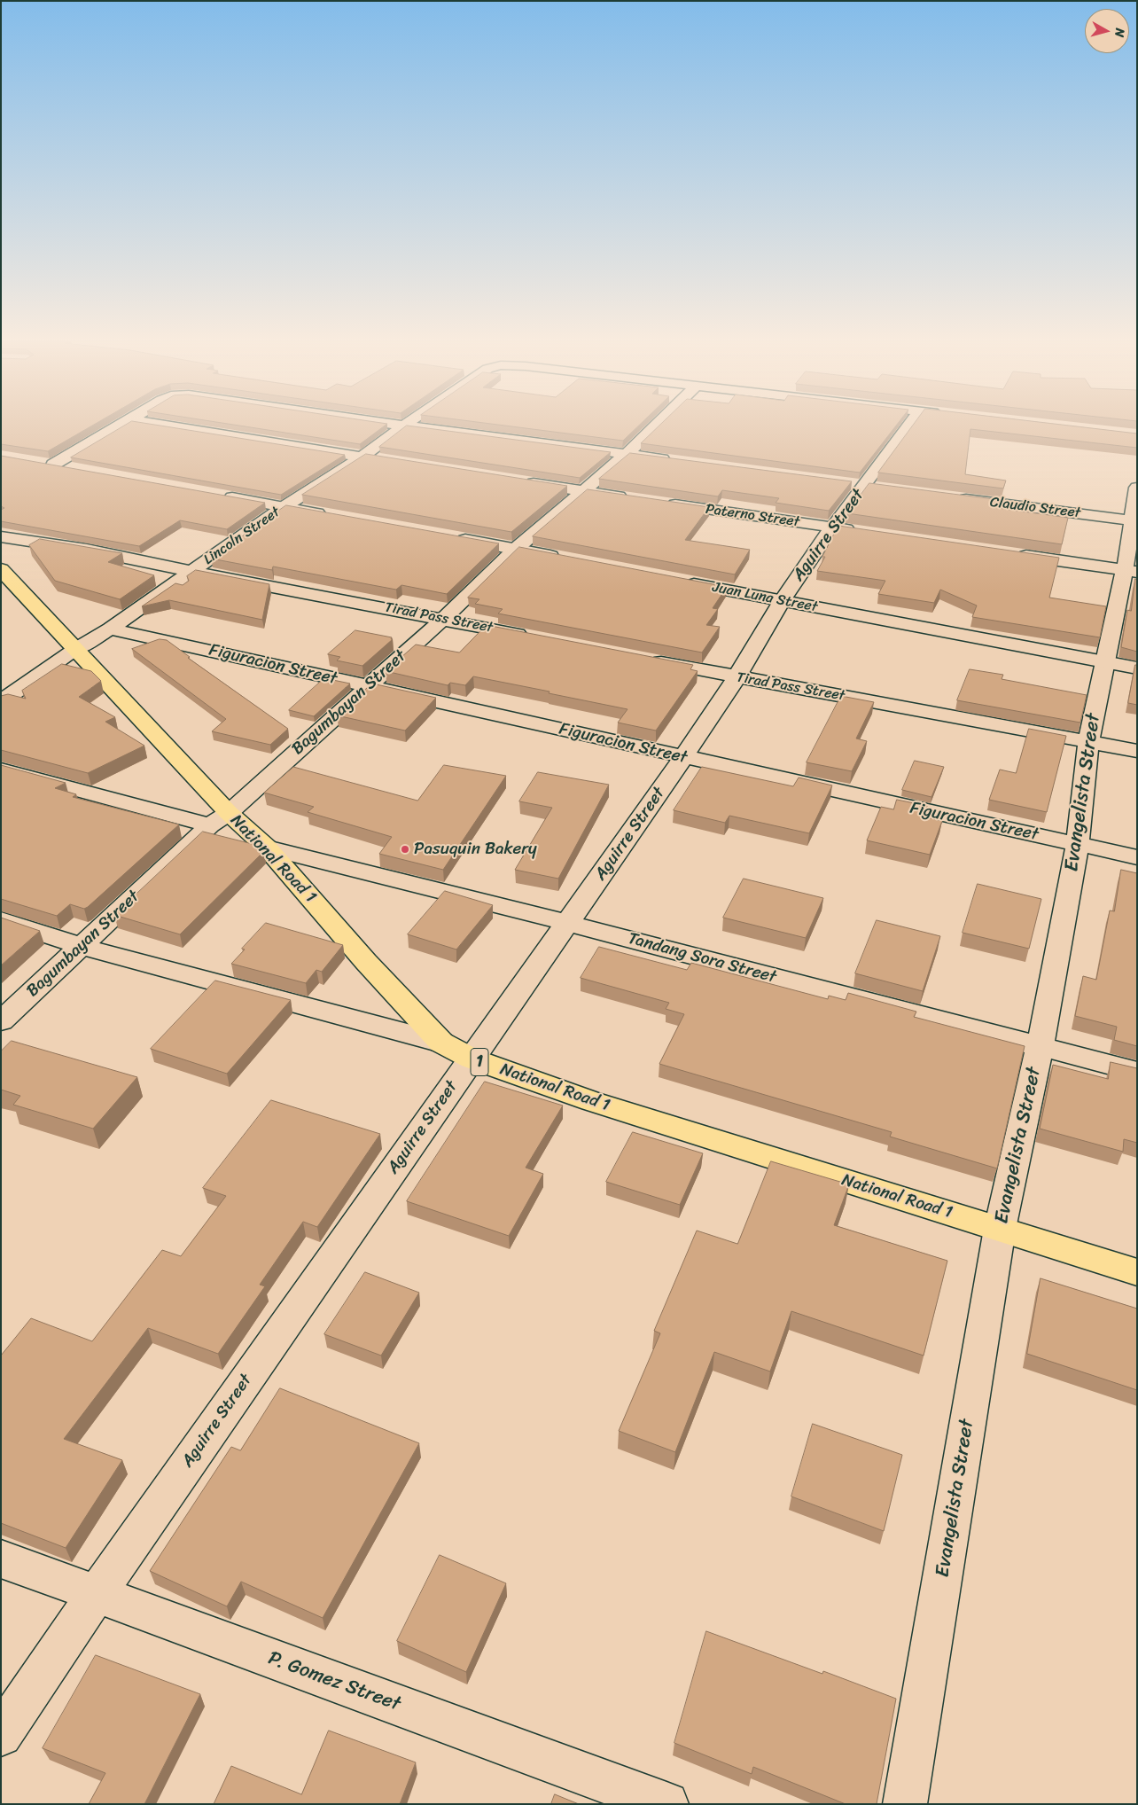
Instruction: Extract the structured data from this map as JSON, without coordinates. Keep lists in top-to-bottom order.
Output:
{
  "streets": {
    "main road": ["National Road 1", "1"],
    "street": [
      "Claudio Street",
      "Paterno Street",
      "Aguirre Street",
      "Lincoln Street",
      "Juan Luna Street",
      "Tirad Pass Street",
      "Figuracion Street",
      "Bagumbayan Street",
      "Evangelista Street",
      "Tandang Sora Street",
      "P. Gomez Street"
    ]
  },
  "crossings": [
    ["Claudio Street", "Evangelista Street"],
    ["Paterno Street", "Aguirre Street"],
    ["Aguirre Street", "Juan Luna Street"],
    ["Aguirre Street", "Tirad Pass Street"],
    ["Aguirre Street", "Figuracion Street"],
    ["Aguirre Street", "National Road 1"],
    ["Aguirre Street", "Tandang Sora Street"],
    ["Aguirre Street", "P. Gomez Street"],
    ["Lincoln Street", "Tirad Pass Street"],
    ["Lincoln Street", "Figuracion Street"],
    ["Lincoln Street", "National Road 1"],
    ["Juan Luna Street", "Evangelista Street"],
    ["Tirad Pass Street", "Bagumbayan Street"],
    ["Tirad Pass Street", "Evangelista Street"],
    ["Figuracion Street", "Bagumbayan Street"],
    ["Figuracion Street", "Evangelista Street"],
    ["Bagumbayan Street", "National Road 1"],
    ["Evangelista Street", "National Road 1"],
    ["Evangelista Street", "Tandang Sora Street"],
    ["National Road 1", "Tandang Sora Street"]
  ],
  "places": ["Pasuquin Bakery"],
  "north": "right"
}
